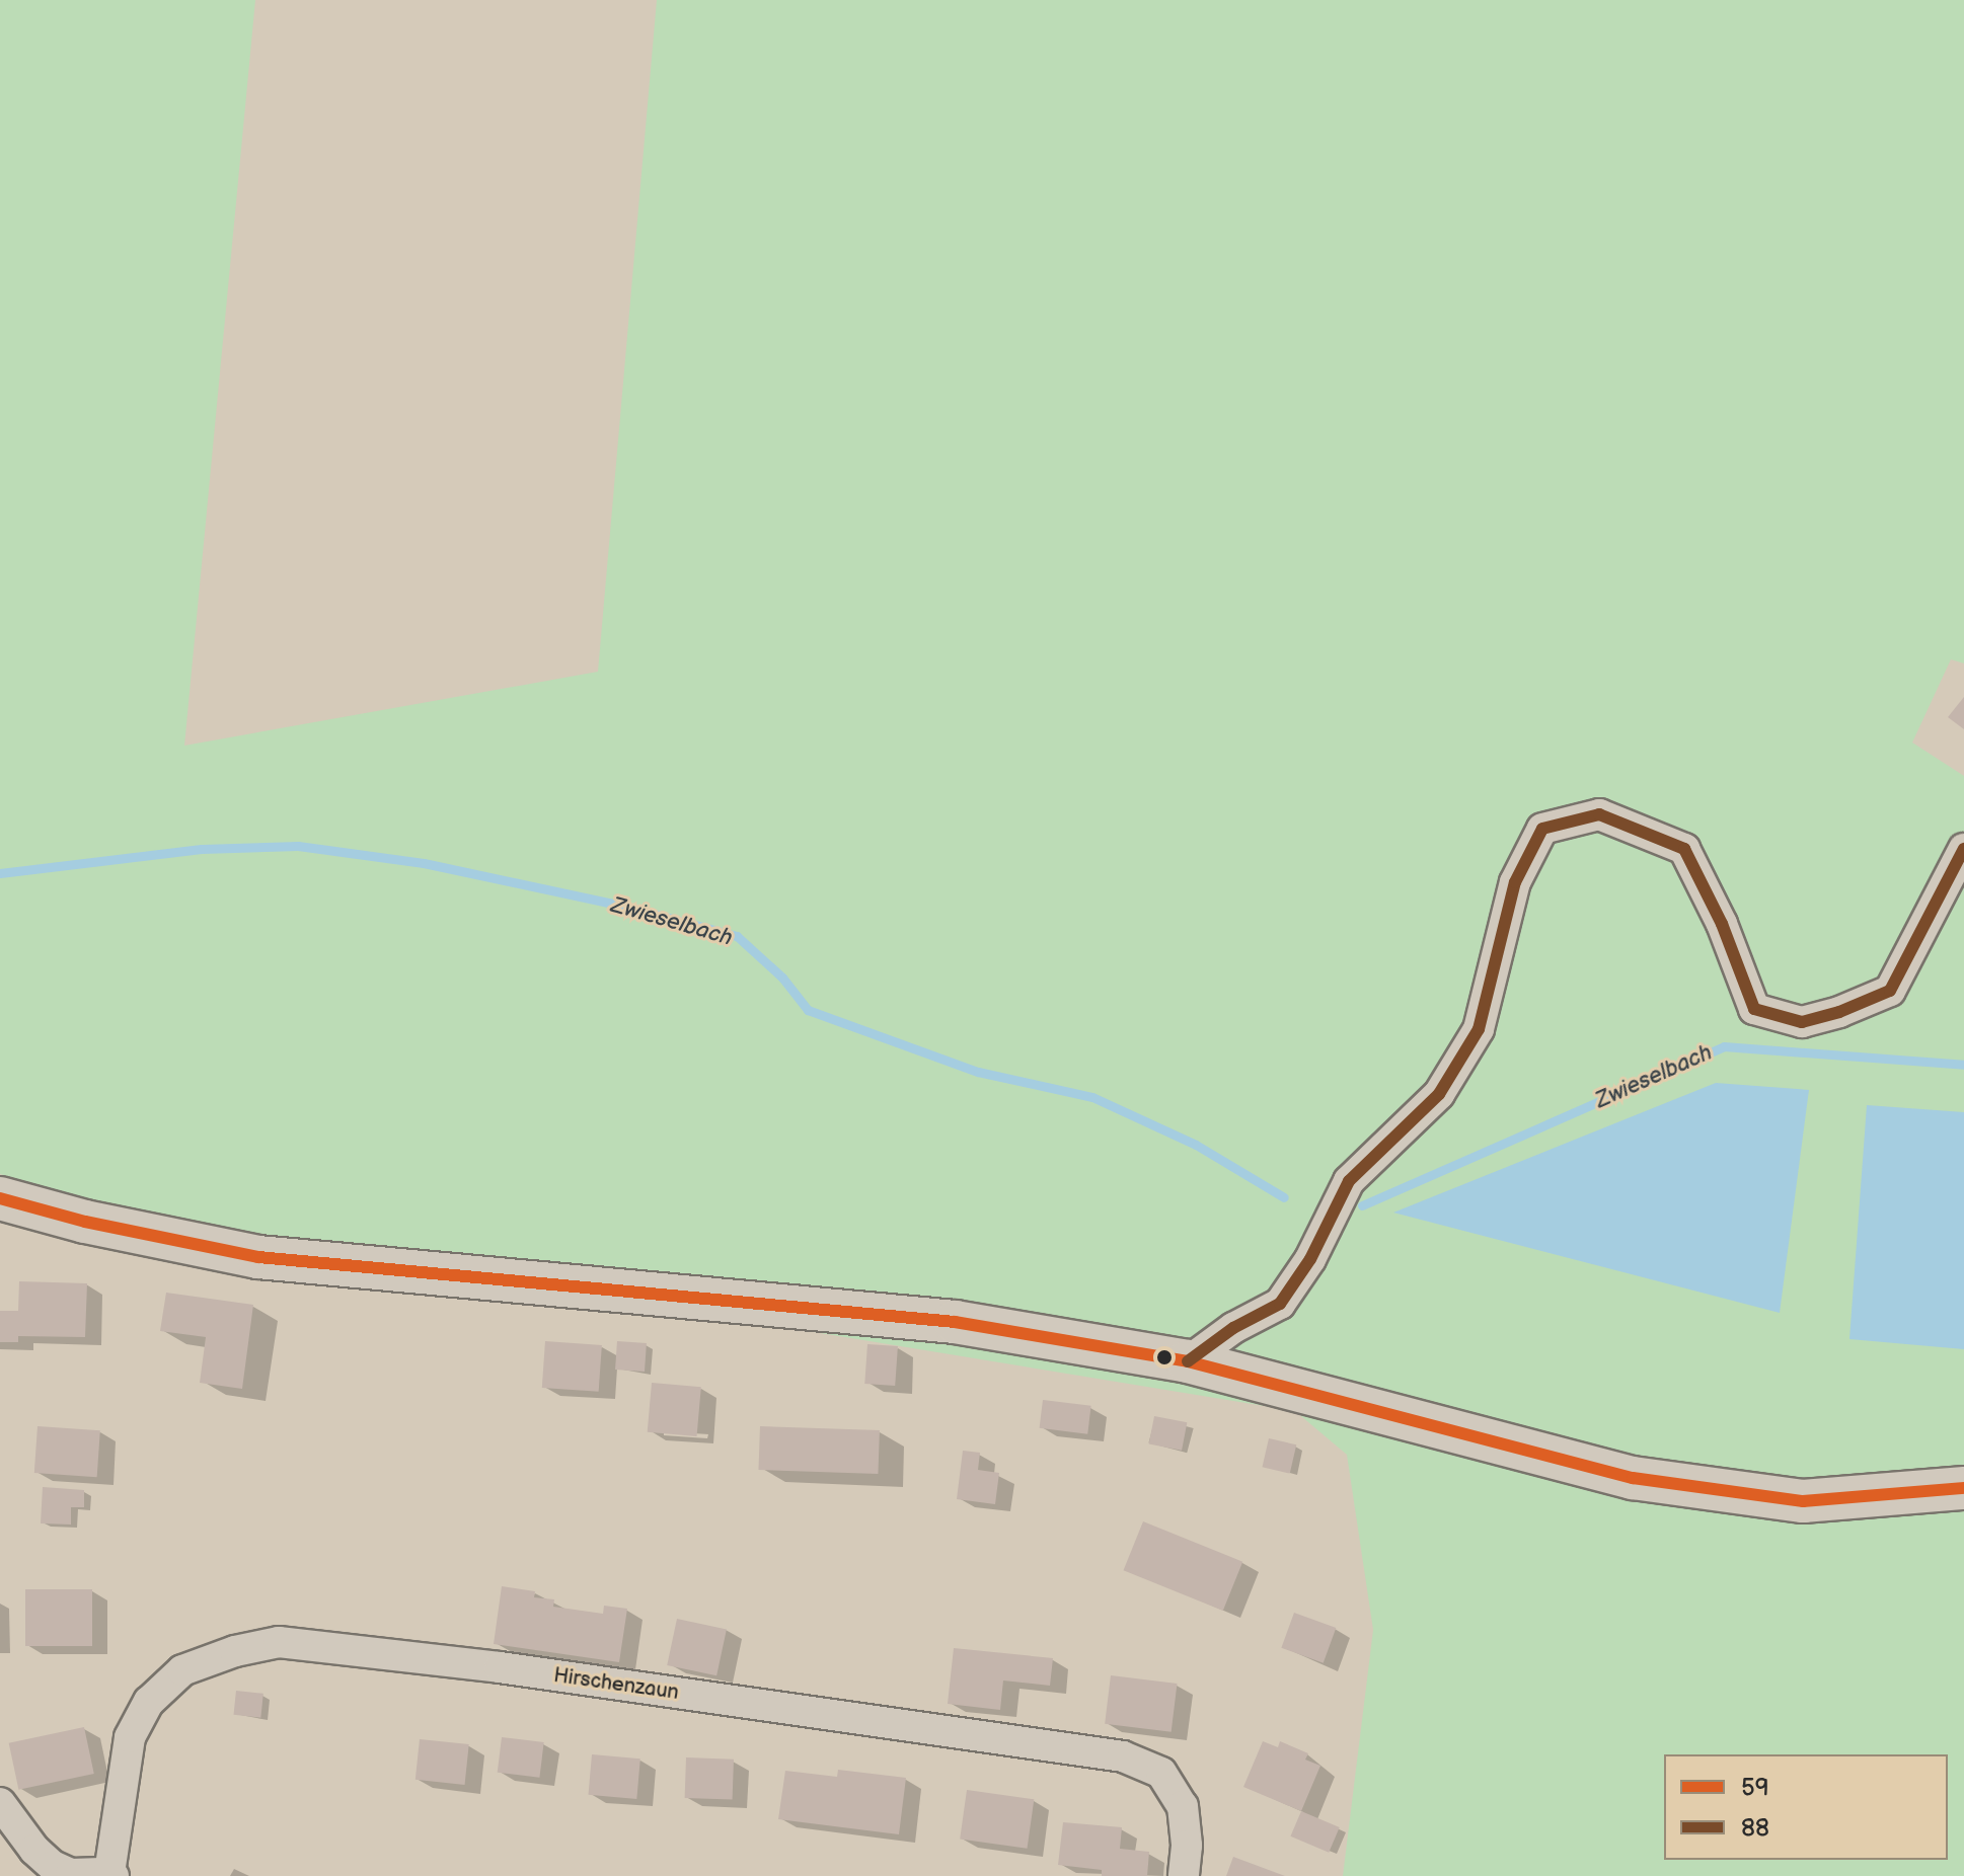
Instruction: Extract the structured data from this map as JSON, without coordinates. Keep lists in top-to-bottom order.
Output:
{
  "streets": {
    "street": ["Hirschenzaun"]
  },
  "water": ["Zwieselbach"],
  "lines": ["transit line 88", "transit line 59"],
  "legend": ["59", "88"]
}
